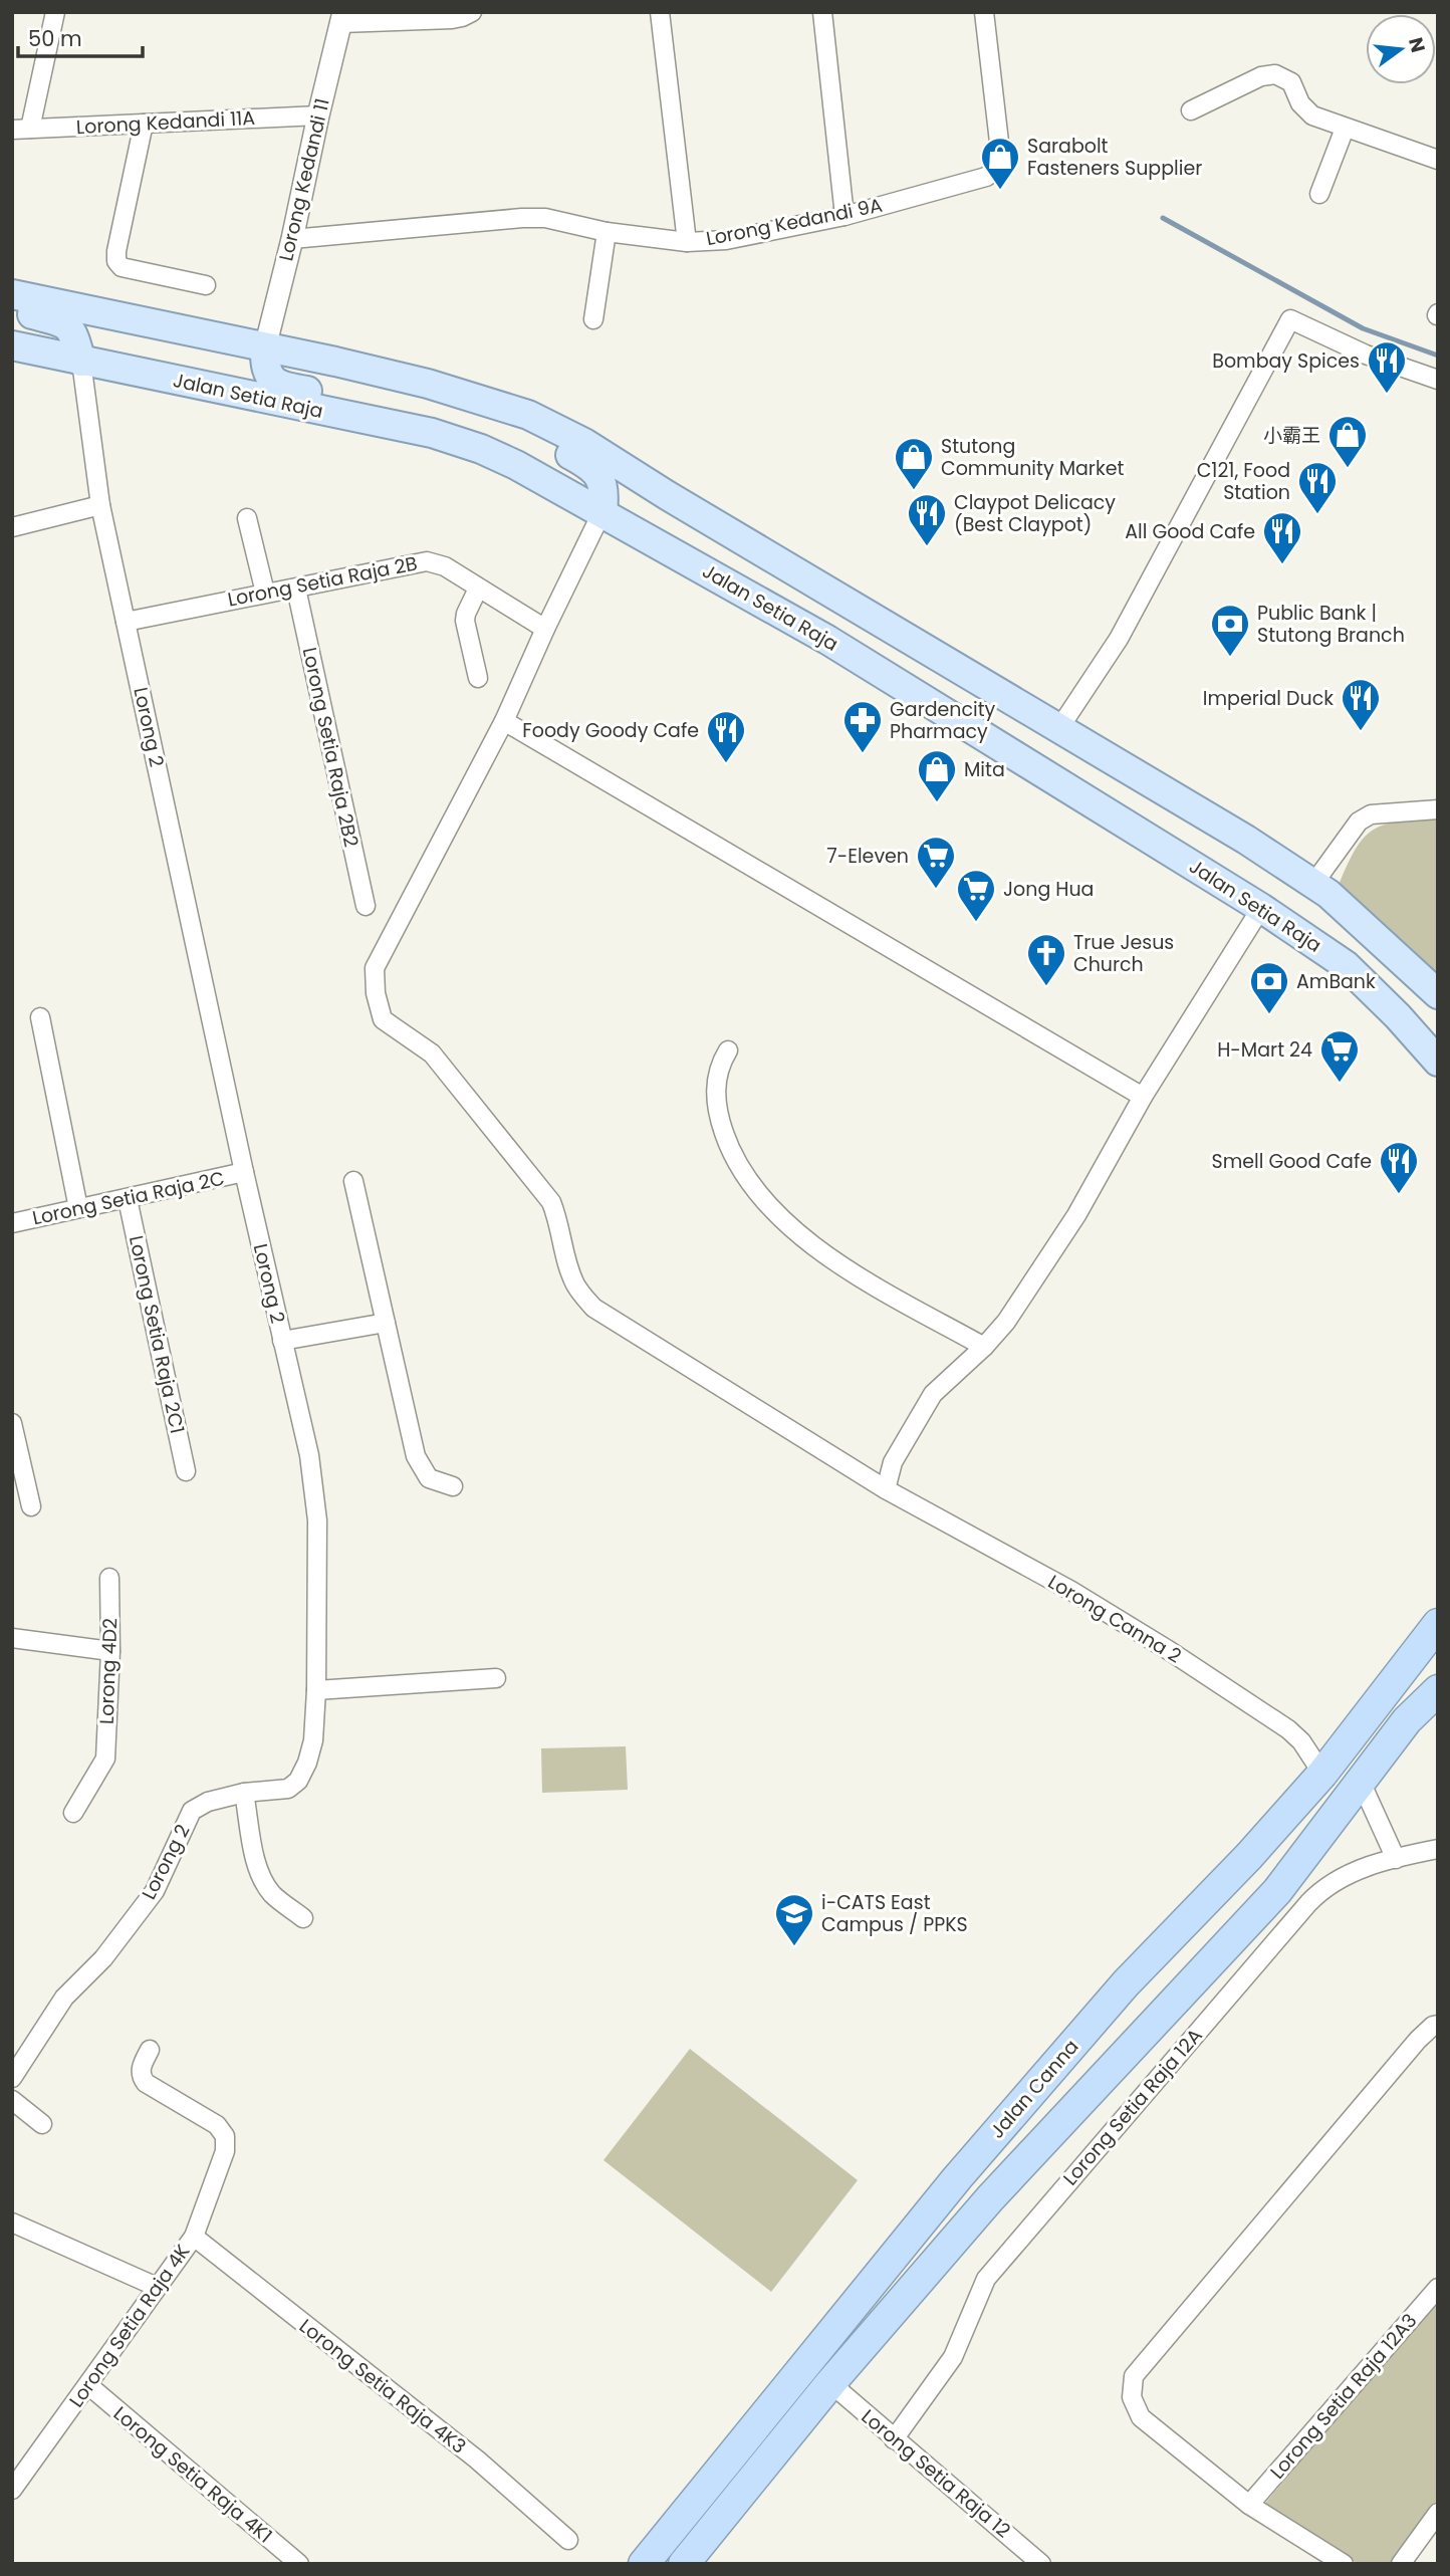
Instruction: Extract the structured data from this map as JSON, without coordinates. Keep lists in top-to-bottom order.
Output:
{
  "streets": {
    "highway": ["Jalan Canna"],
    "main road": ["Jalan Setia Raja"],
    "street": [
      "Lorong Kedandi 11A",
      "Lorong Kedandi 11",
      "Lorong Kedandi 9A",
      "Lorong Setia Raja 2B",
      "Lorong 2",
      "Lorong Setia Raja 2B2",
      "Lorong Setia Raja 2C",
      "Lorong Setia Raja 2C1",
      "Lorong Canna 2",
      "Lorong 4D2",
      "Lorong Setia Raja 12A",
      "Lorong Setia Raja 4K",
      "Lorong Setia Raja 4K3",
      "Lorong Setia Raja 12A3",
      "Lorong Setia Raja 12",
      "Lorong Setia Raja 4K1"
    ]
  },
  "crossings": [
    ["Lorong Kedandi 11A", "Lorong Kedandi 11"],
    ["Lorong Kedandi 11", "Lorong Kedandi 9A"],
    ["Jalan Setia Raja", "Lorong 2"],
    ["Jalan Setia Raja", "Lorong Canna 2"],
    ["Lorong Setia Raja 2B", "Lorong 2"],
    ["Lorong Setia Raja 2B", "Lorong Setia Raja 2B2"],
    ["Lorong Setia Raja 2B", "Lorong Canna 2"],
    ["Lorong 2", "Lorong Setia Raja 2C"],
    ["Lorong Setia Raja 2C", "Lorong Setia Raja 2C1"],
    ["Lorong Canna 2", "Jalan Canna"],
    ["Jalan Canna", "Lorong Setia Raja 12"],
    ["Lorong Setia Raja 12A", "Lorong Setia Raja 12"],
    ["Lorong Setia Raja 4K", "Lorong Setia Raja 4K3"],
    ["Lorong Setia Raja 4K", "Lorong Setia Raja 4K1"]
  ],
  "places": {
    "shop": [
      "Sarabolt Fasteners Supplier",
      "小霸王",
      "Stutong Community Market",
      "Mita"
    ],
    "restaurant": [
      "Bombay Spices",
      "C121, Food Station",
      "Claypot Delicacy (Best Claypot)",
      "All Good Cafe",
      "Imperial Duck",
      "Foody Goody Cafe",
      "Smell Good Cafe"
    ],
    "bank": ["Public Bank | Stutong Branch", "AmBank"],
    "pharmacy": ["Gardencity Pharmacy"],
    "supermarket": ["7-Eleven", "Jong Hua", "H-Mart 24"],
    "church": ["True Jesus Church"],
    "school or university": ["i-CATS East Campus / PPKS"]
  },
  "scale_bar": "50 m",
  "north": "right"
}
